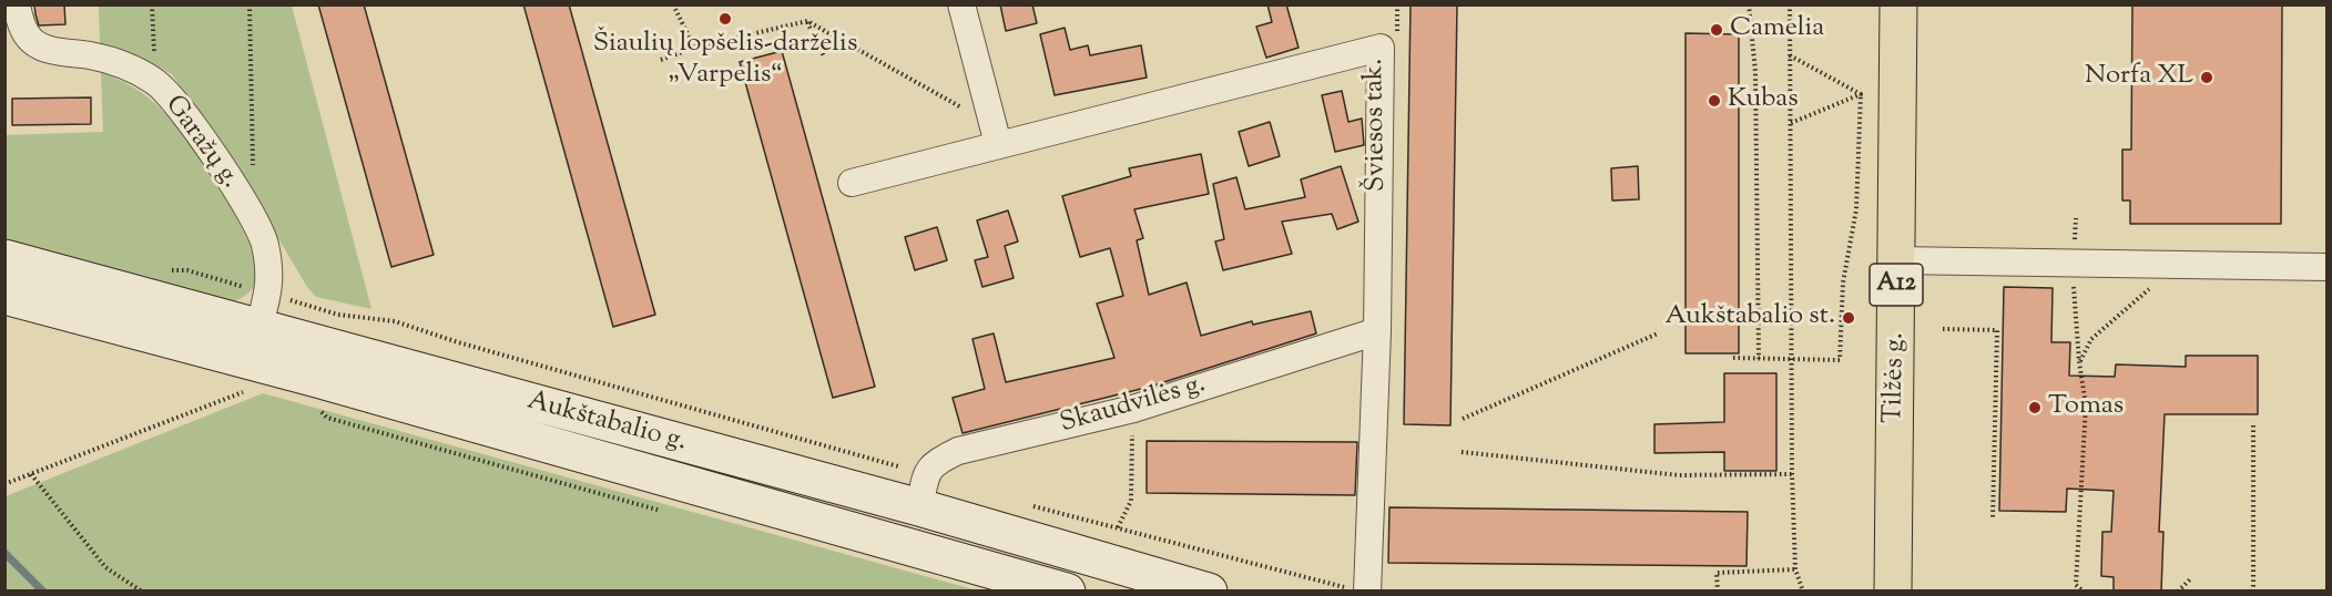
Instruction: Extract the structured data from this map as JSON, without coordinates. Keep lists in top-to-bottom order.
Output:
{
  "streets": {
    "highway": ["A12", "Tilžės g."],
    "main road": ["Aukštabalio g."],
    "street": ["Šviesos tak.", "Garažų g.", "Skaudvilės g."]
  },
  "crossings": [
    ["Šviesos tak.", "Skaudvilės g."],
    ["Garažų g.", "Aukštabalio g."],
    ["Skaudvilės g.", "Aukštabalio g."]
  ],
  "places": [
    "Šiaulių lopšelis-darželis „Varpelis“",
    "Camelia",
    "Norfa XL",
    "Kubas",
    "Aukštabalio st.",
    "Tomas"
  ]
}
